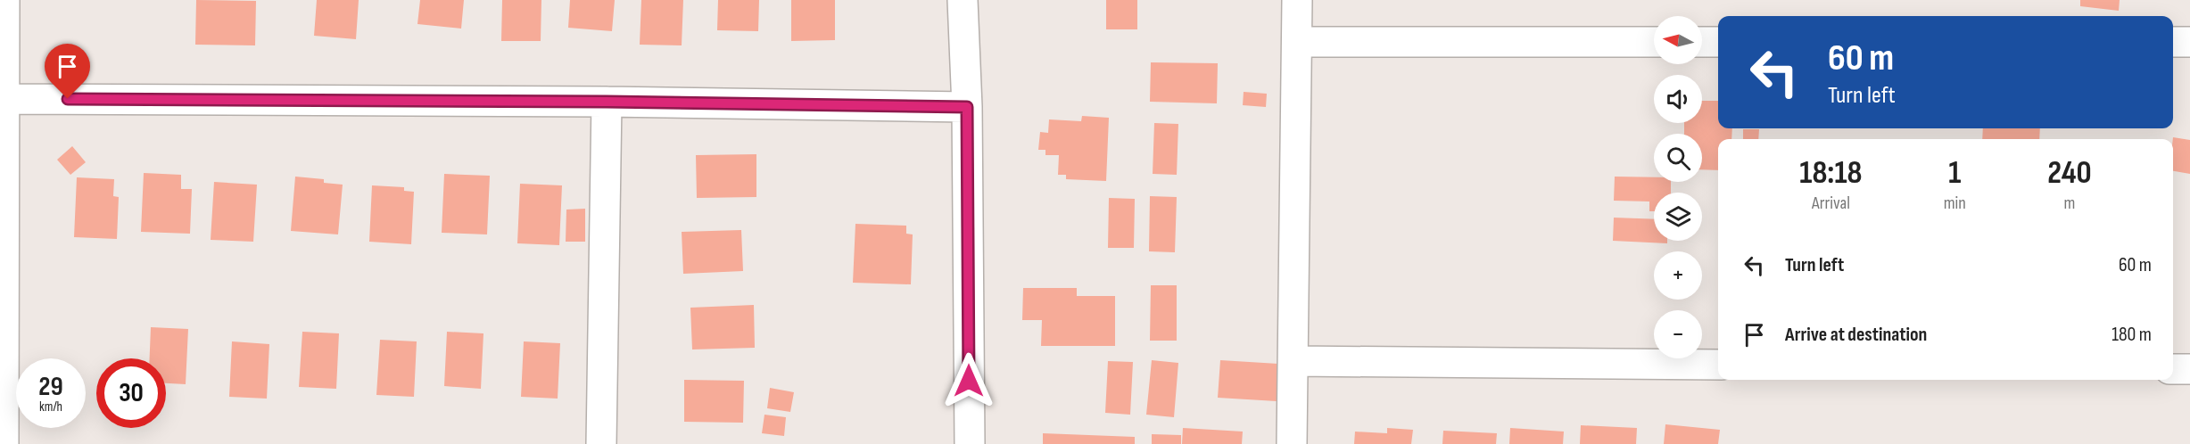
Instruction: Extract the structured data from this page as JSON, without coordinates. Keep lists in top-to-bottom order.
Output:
{
  "north": "left",
  "page": {
    "map_buttons": ["+", "−"],
    "turn": ["60 m", "Turn left"],
    "eta": [
      "18:18",
      "Arrival",
      "1",
      "min",
      "240",
      "m"
    ],
    "list": [
      {
        "name": "Turn left",
        "value": "60 m"
      },
      {
        "name": "Arrive at destination",
        "value": "180 m"
      }
    ],
    "speed": "29 km/h",
    "limit": "30"
  }
}
